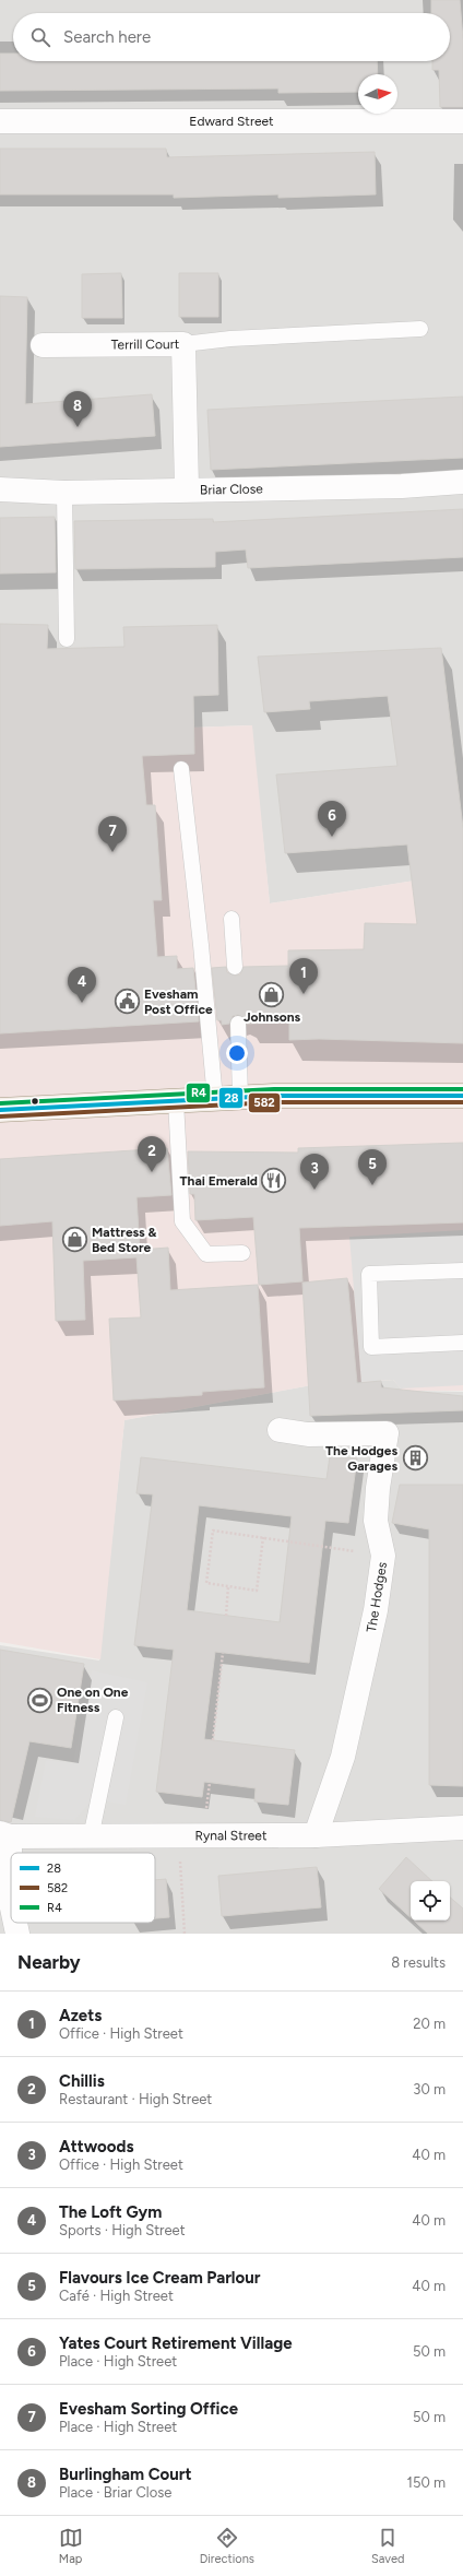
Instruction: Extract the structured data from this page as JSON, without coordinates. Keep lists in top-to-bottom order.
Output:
{
  "streets": {
    "street": [
      "Edward Street",
      "Terrill Court",
      "Briar Close",
      "The Hodges",
      "Rynal Street"
    ]
  },
  "crossings": [
    ["Terrill Court", "Briar Close"],
    ["The Hodges", "Rynal Street"]
  ],
  "places": {
    "shop": ["Johnsons", "Mattress & Bed Store"],
    "public building": ["Evesham Post Office"],
    "restaurant": ["Thai Emerald"],
    "building": ["The Hodges Garages"],
    "sports": ["One on One Fitness"]
  },
  "lines": ["transit line R4", "transit line 28", "transit line 582"],
  "legend": ["28", "582", "R4"],
  "north": "right",
  "page": {
    "search": "Search here",
    "pins": [
      "8",
      "6",
      "7",
      "1",
      "4",
      "2",
      "5",
      "3"
    ],
    "heading": ["Nearby", "8 results"],
    "list": [
      {
        "mark": "1",
        "name": "Azets",
        "note": "Office · High Street",
        "value": "20 m"
      },
      {
        "mark": "2",
        "name": "Chillis",
        "note": "Restaurant · High Street",
        "value": "30 m"
      },
      {
        "mark": "3",
        "name": "Attwoods",
        "note": "Office · High Street",
        "value": "40 m"
      },
      {
        "mark": "4",
        "name": "The Loft Gym",
        "note": "Sports · High Street",
        "value": "40 m"
      },
      {
        "mark": "5",
        "name": "Flavours Ice Cream Parlour",
        "note": "Café · High Street",
        "value": "40 m"
      },
      {
        "mark": "6",
        "name": "Yates Court Retirement Village",
        "note": "Place · High Street",
        "value": "50 m"
      },
      {
        "mark": "7",
        "name": "Evesham Sorting Office",
        "note": "Place · High Street",
        "value": "50 m"
      },
      {
        "mark": "8",
        "name": "Burlingham Court",
        "note": "Place · Briar Close",
        "value": "150 m"
      }
    ],
    "nav": ["Map", "Directions", "Saved"]
  }
}
